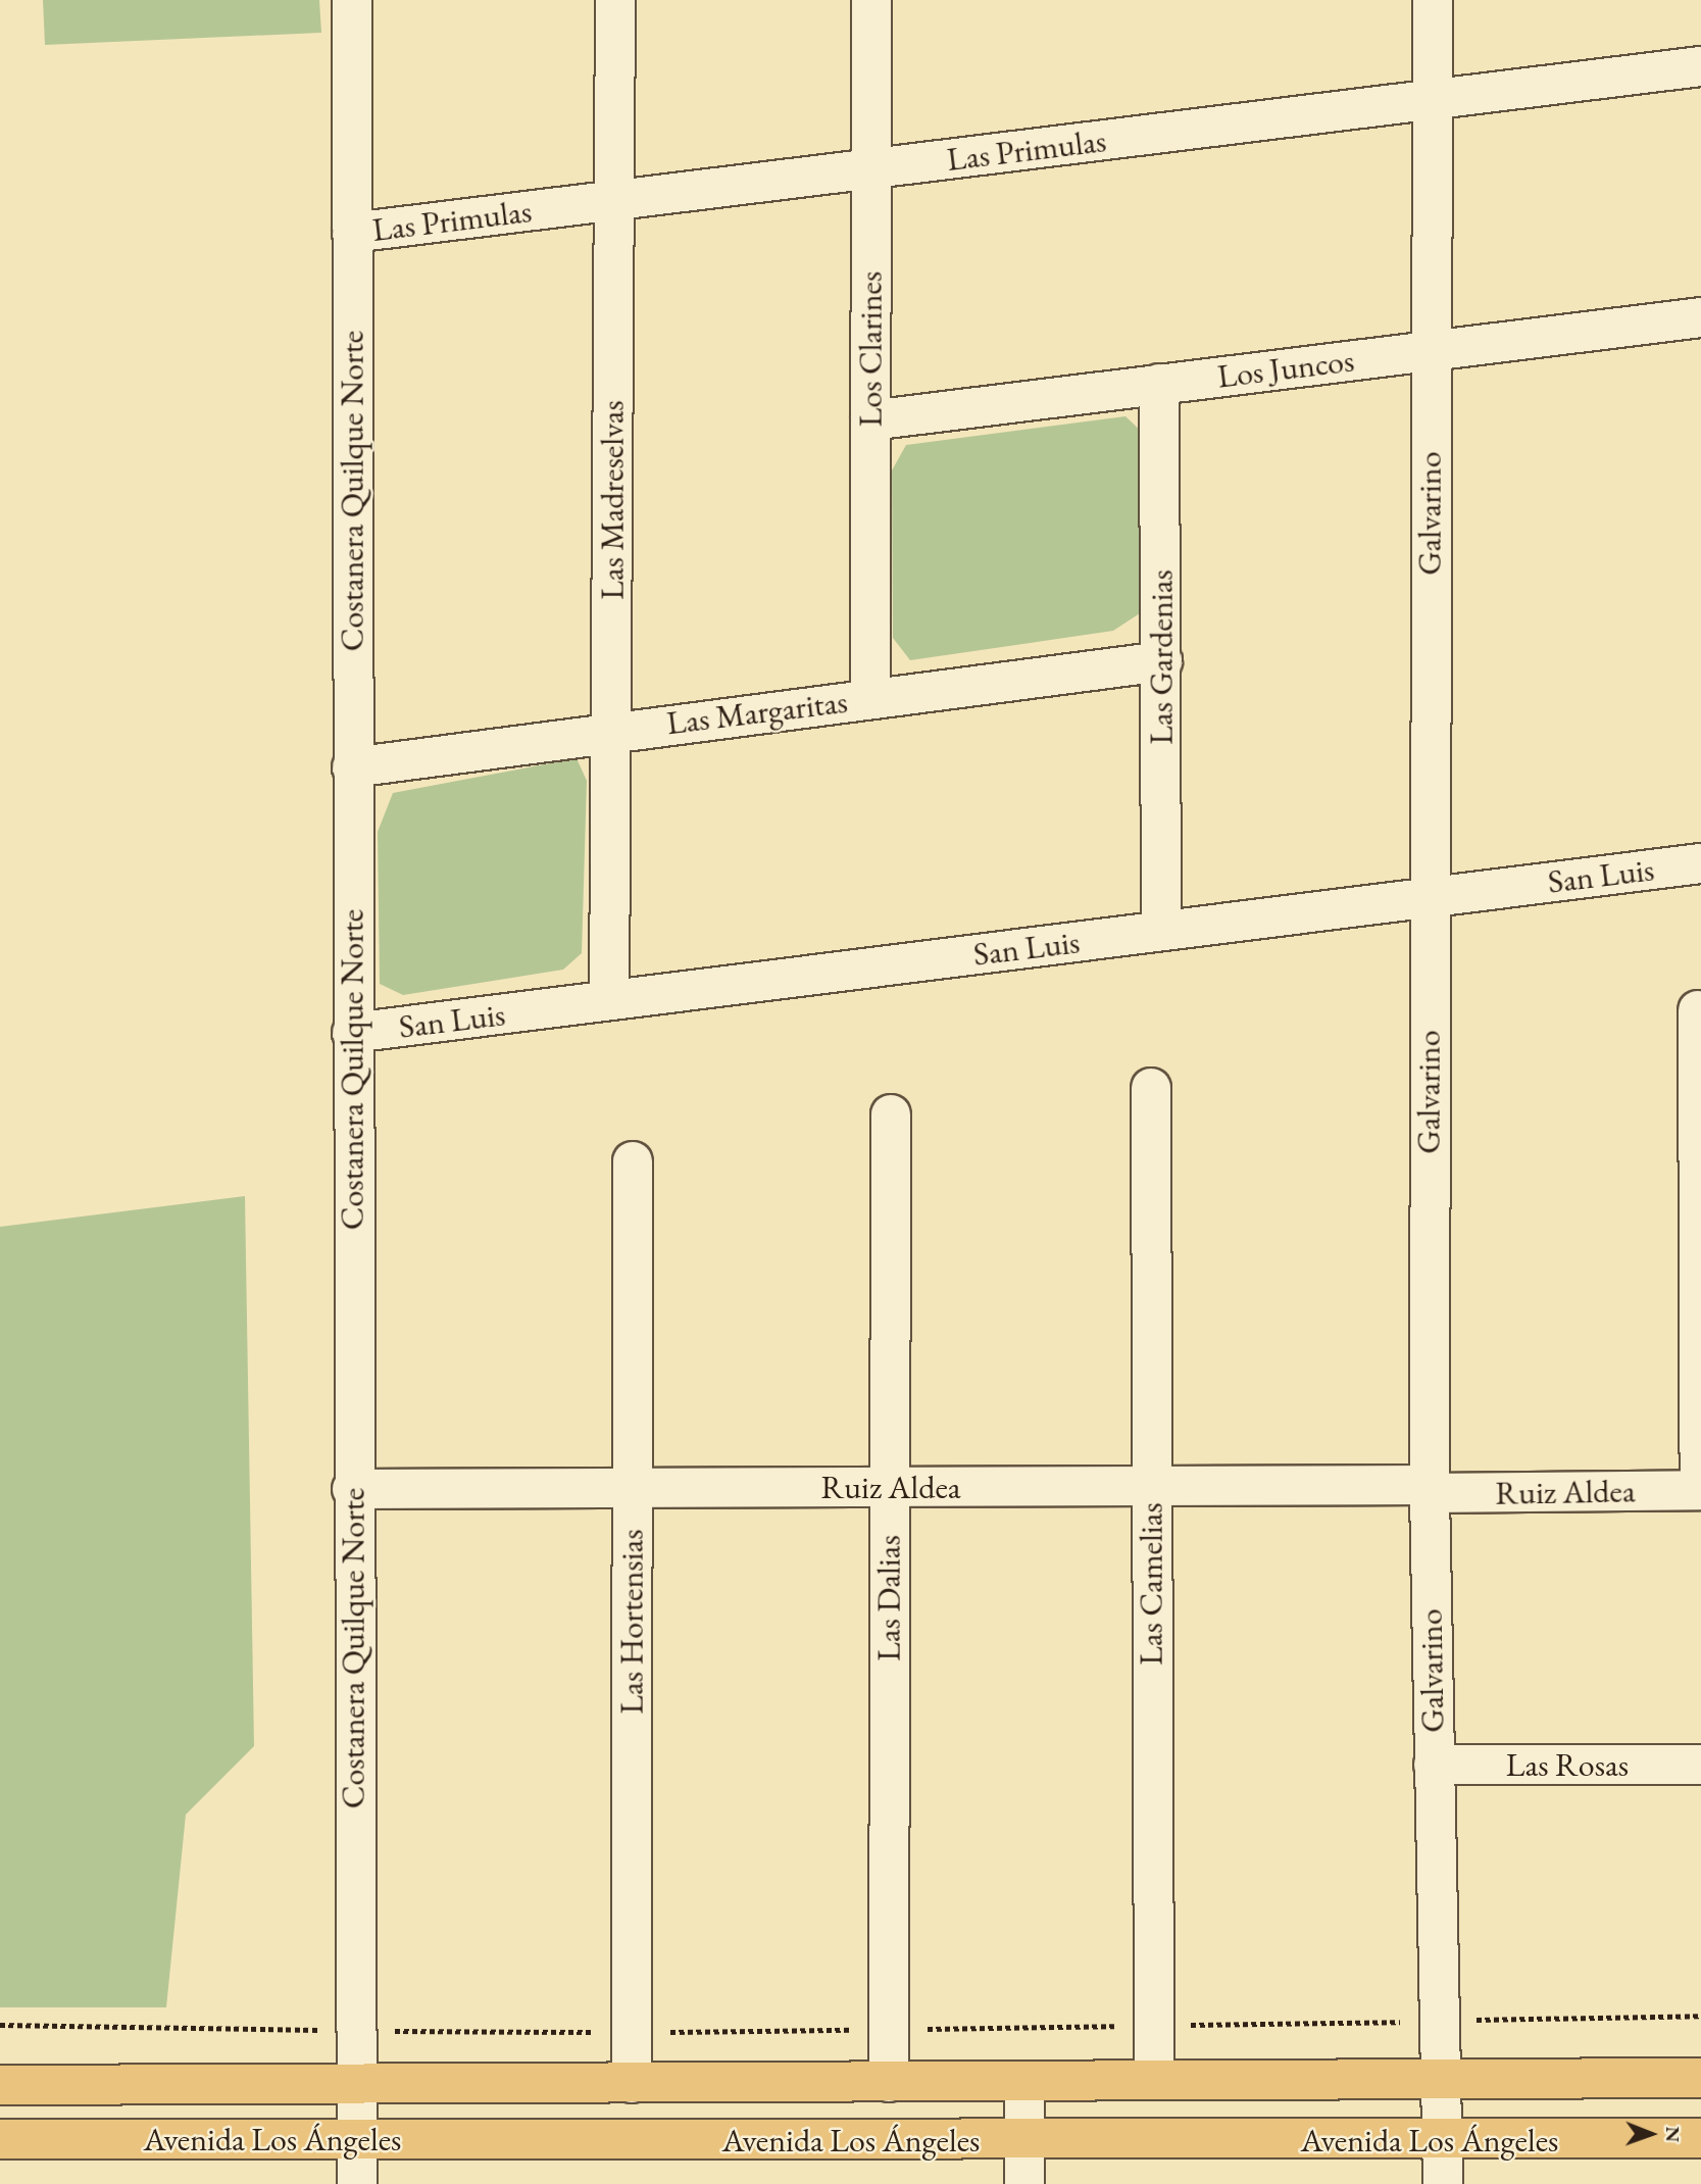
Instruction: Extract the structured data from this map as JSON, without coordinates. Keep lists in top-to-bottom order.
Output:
{
  "streets": {
    "main road": ["Avenida Los Ángeles"],
    "street": [
      "Las Primulas",
      "Los Clarines",
      "Los Juncos",
      "Costanera Quilque Norte",
      "Las Madreselvas",
      "Galvarino",
      "Las Gardenias",
      "Las Margaritas",
      "San Luis",
      "Ruiz Aldea",
      "Las Camelias",
      "Las Dalias",
      "Las Hortensias",
      "Las Rosas"
    ]
  },
  "crossings": [
    ["Las Primulas", "Los Clarines"],
    ["Las Primulas", "Costanera Quilque Norte"],
    ["Las Primulas", "Las Madreselvas"],
    ["Las Primulas", "Galvarino"],
    ["Los Clarines", "Los Juncos"],
    ["Los Clarines", "Las Margaritas"],
    ["Los Juncos", "Galvarino"],
    ["Los Juncos", "Las Gardenias"],
    ["Costanera Quilque Norte", "Las Margaritas"],
    ["Costanera Quilque Norte", "San Luis"],
    ["Costanera Quilque Norte", "Ruiz Aldea"],
    ["Costanera Quilque Norte", "Avenida Los Ángeles"],
    ["Las Madreselvas", "Las Margaritas"],
    ["Las Madreselvas", "San Luis"],
    ["Galvarino", "San Luis"],
    ["Galvarino", "Ruiz Aldea"],
    ["Galvarino", "Las Rosas"],
    ["Galvarino", "Avenida Los Ángeles"],
    ["Las Gardenias", "Las Margaritas"],
    ["Las Gardenias", "San Luis"],
    ["Ruiz Aldea", "Las Camelias"],
    ["Ruiz Aldea", "Las Dalias"],
    ["Ruiz Aldea", "Las Hortensias"],
    ["Las Camelias", "Avenida Los Ángeles"],
    ["Las Dalias", "Avenida Los Ángeles"],
    ["Las Hortensias", "Avenida Los Ángeles"]
  ],
  "north": "right"
}
